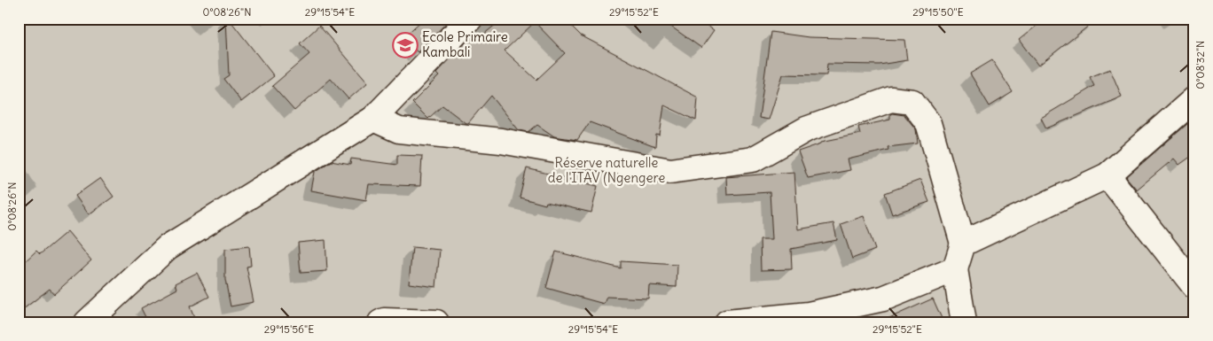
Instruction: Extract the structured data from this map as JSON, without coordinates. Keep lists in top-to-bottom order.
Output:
{
  "parks": ["Réserve naturelle de l'ITAV (Ngengere"],
  "places": {
    "school or university": ["Ecole Primaire Kambali"]
  },
  "coordinates": [
    "0°08'26\"N",
    "29°15'54\"E",
    "29°15'52\"E",
    "29°15'50\"E",
    "0°08'32\"N",
    "29°15'56\"E"
  ]
}
